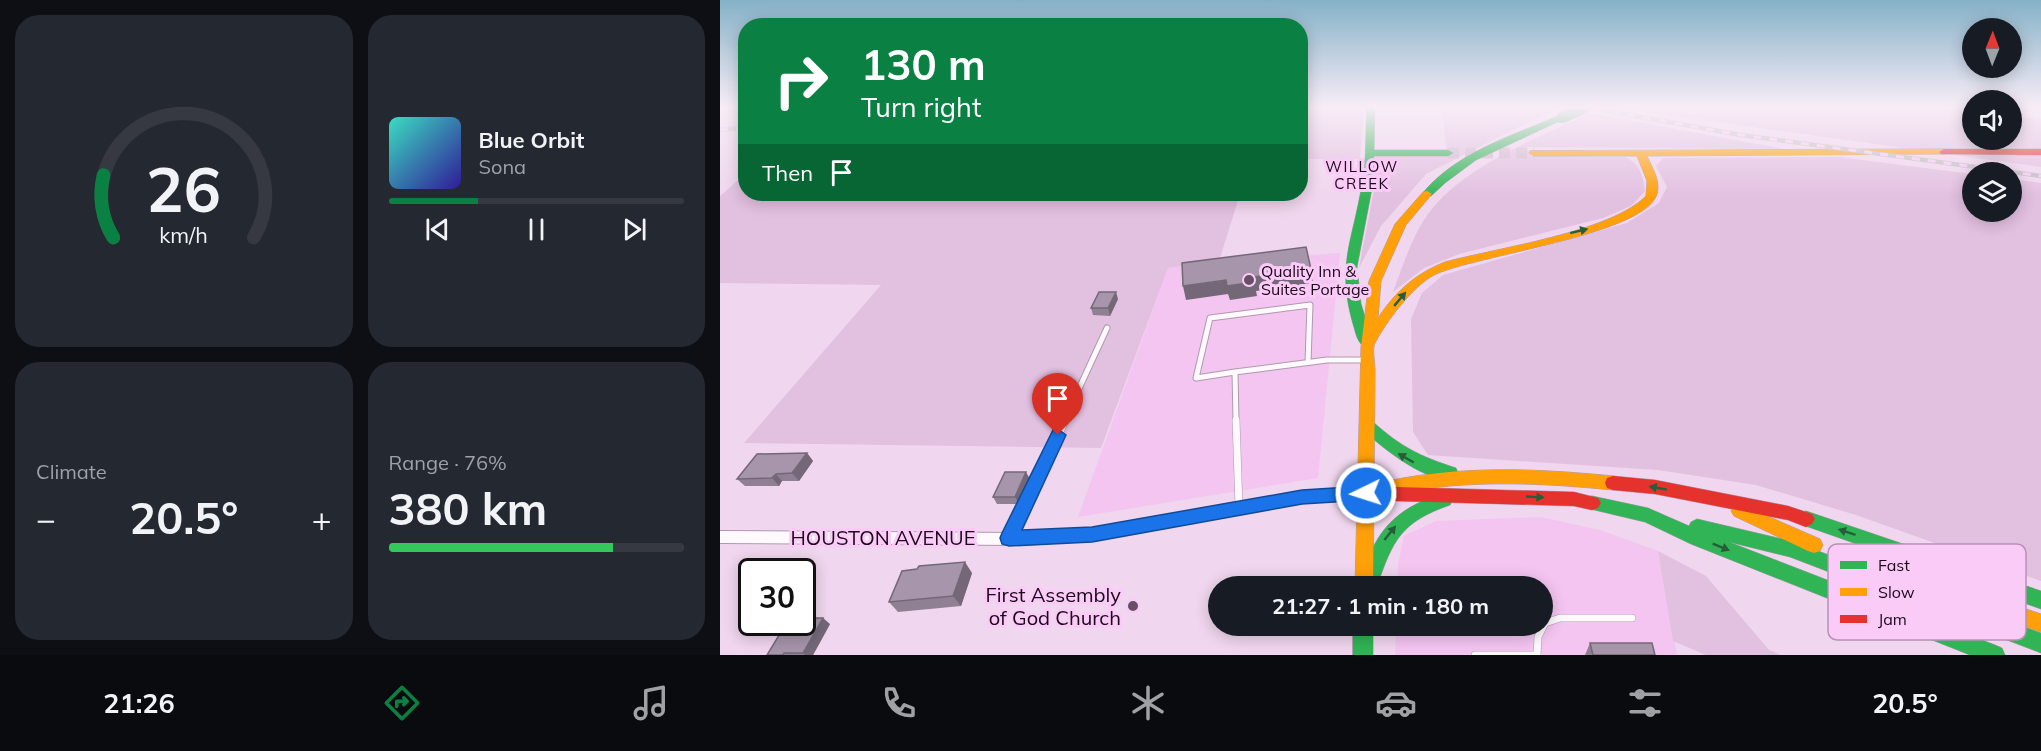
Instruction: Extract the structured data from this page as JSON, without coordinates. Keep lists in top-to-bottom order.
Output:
{
  "streets": {
    "street": ["HOUSTON AVENUE"]
  },
  "districts": ["WILLOW CREEK"],
  "places": ["Quality Inn & Suites Portage", "First Assembly of God Church"],
  "legend": ["Fast", "Slow", "Jam"],
  "north": "top",
  "page": {
    "turn": ["130 m", "Turn right"],
    "song": ["Blue Orbit", "Sona"],
    "then": "Then",
    "tile": [
      "Climate",
      ["Range · 76%", "380 km"]
    ],
    "heat": ["−", "20.5°", "+"],
    "limit": "30",
    "trip": "21:27 · 1 min · 180 m",
    "tabs": ["21:26", "20.5°"],
    "gauge": ["26", "km/h"]
  }
}
